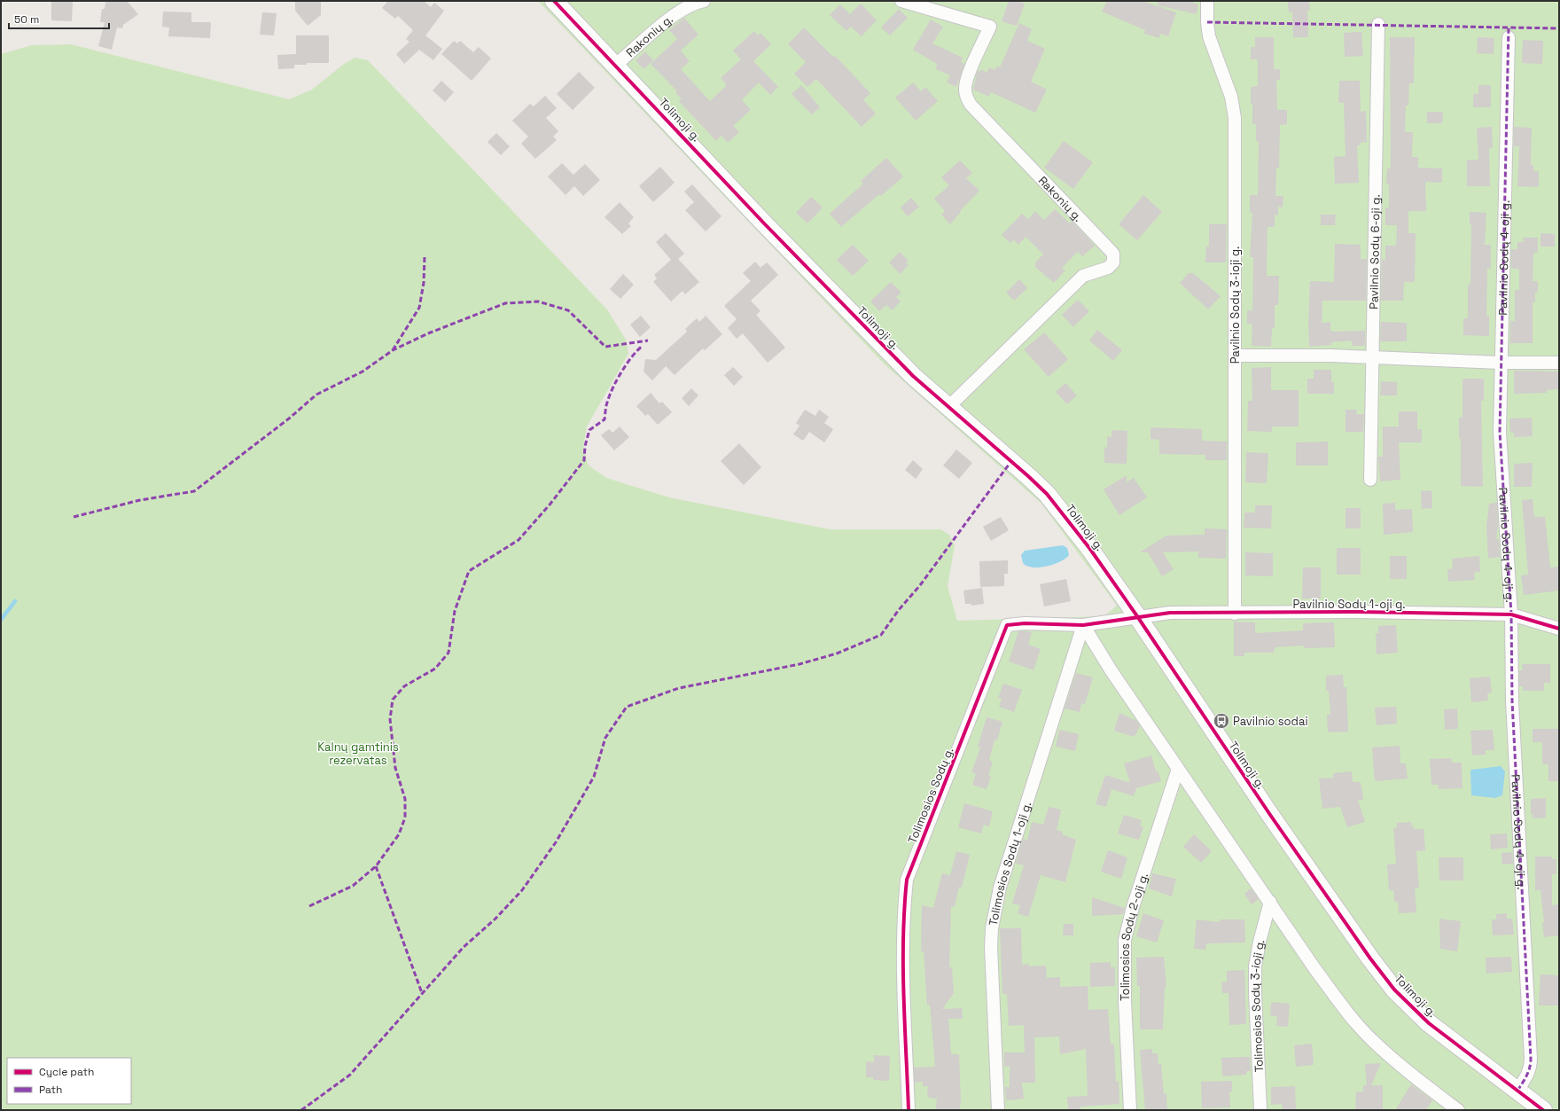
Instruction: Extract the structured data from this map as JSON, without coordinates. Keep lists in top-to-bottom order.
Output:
{
  "streets": {
    "street": [
      "Rakonių g.",
      "Tolimoji g.",
      "Pavilnio Sodų 6-oji g.",
      "Pavilnio Sodų 4-oji g.",
      "Pavilnio Sodų 3-ioji g.",
      "Pavilnio Sodų 1-oji g.",
      "Tolimosios Sodų g.",
      "Tolimosios Sodų 1-oji g.",
      "Tolimosios Sodų 2-oji g.",
      "Tolimosios Sodų 3-ioji g."
    ]
  },
  "crossings": [
    ["Rakonių g.", "Tolimoji g."],
    ["Tolimoji g.", "Pavilnio Sodų 4-oji g."],
    ["Tolimoji g.", "Pavilnio Sodų 1-oji g."],
    ["Tolimoji g.", "Tolimosios Sodų g."],
    ["Pavilnio Sodų 4-oji g.", "Pavilnio Sodų 1-oji g."],
    ["Pavilnio Sodų 3-ioji g.", "Pavilnio Sodų 1-oji g."],
    ["Pavilnio Sodų 1-oji g.", "Tolimosios Sodų g."],
    ["Tolimosios Sodų g.", "Tolimosios Sodų 1-oji g."]
  ],
  "parks": ["Kalnų gamtinis rezervatas"],
  "places": {
    "bus stop": ["Pavilnio sodai"]
  },
  "legend": ["Cycle path", "Path"],
  "scale_bar": "50 m"
}
